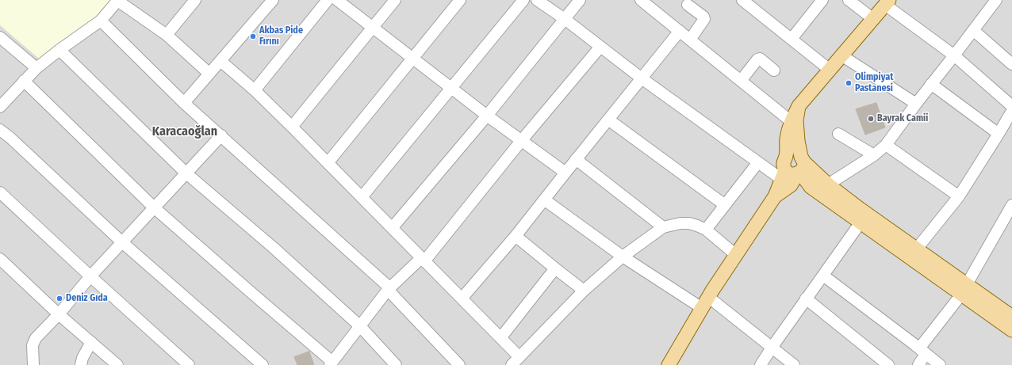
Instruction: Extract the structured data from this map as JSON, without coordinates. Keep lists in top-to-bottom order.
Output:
{
  "districts": ["Karacaoğlan"],
  "places": [
    "Akbas Pide Fırını",
    "Olimpiyat Pastanesi",
    "Bayrak Camii",
    "Deniz Gıda"
  ]
}
